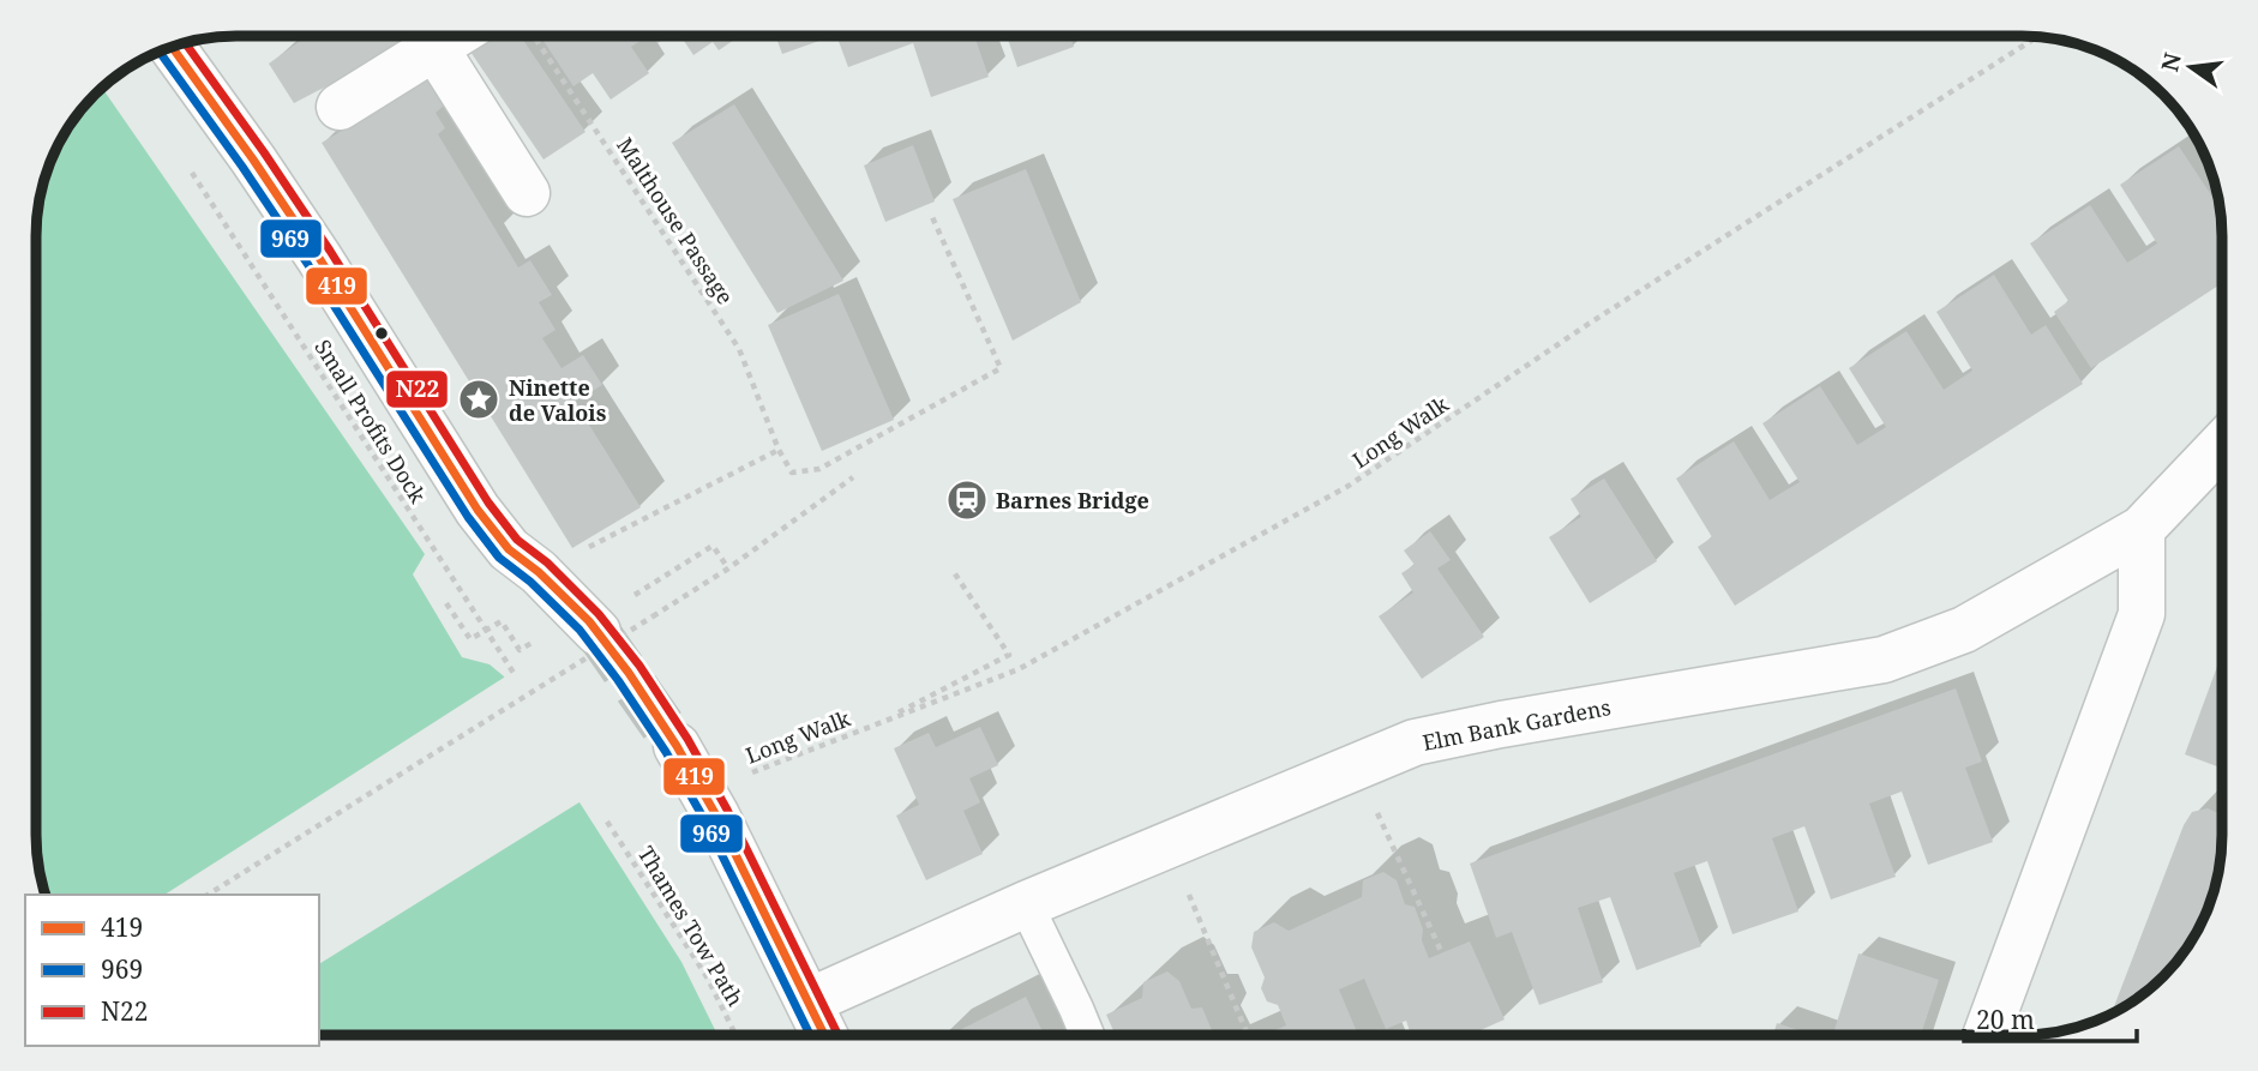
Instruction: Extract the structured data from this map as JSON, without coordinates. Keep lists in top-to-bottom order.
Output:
{
  "streets": {
    "street": ["Elm Bank Gardens"],
    "path": [
      "Malthouse Passage",
      "Small Profits Dock",
      "Long Walk",
      "Thames Tow Path"
    ]
  },
  "places": {
    "place": ["Ninette de Valois"],
    "station": ["Barnes Bridge"]
  },
  "lines": ["transit line N22", "transit line 419", "transit line 969"],
  "legend": ["419", "969", "N22"],
  "scale_bar": "20 m",
  "north": "left"
}
